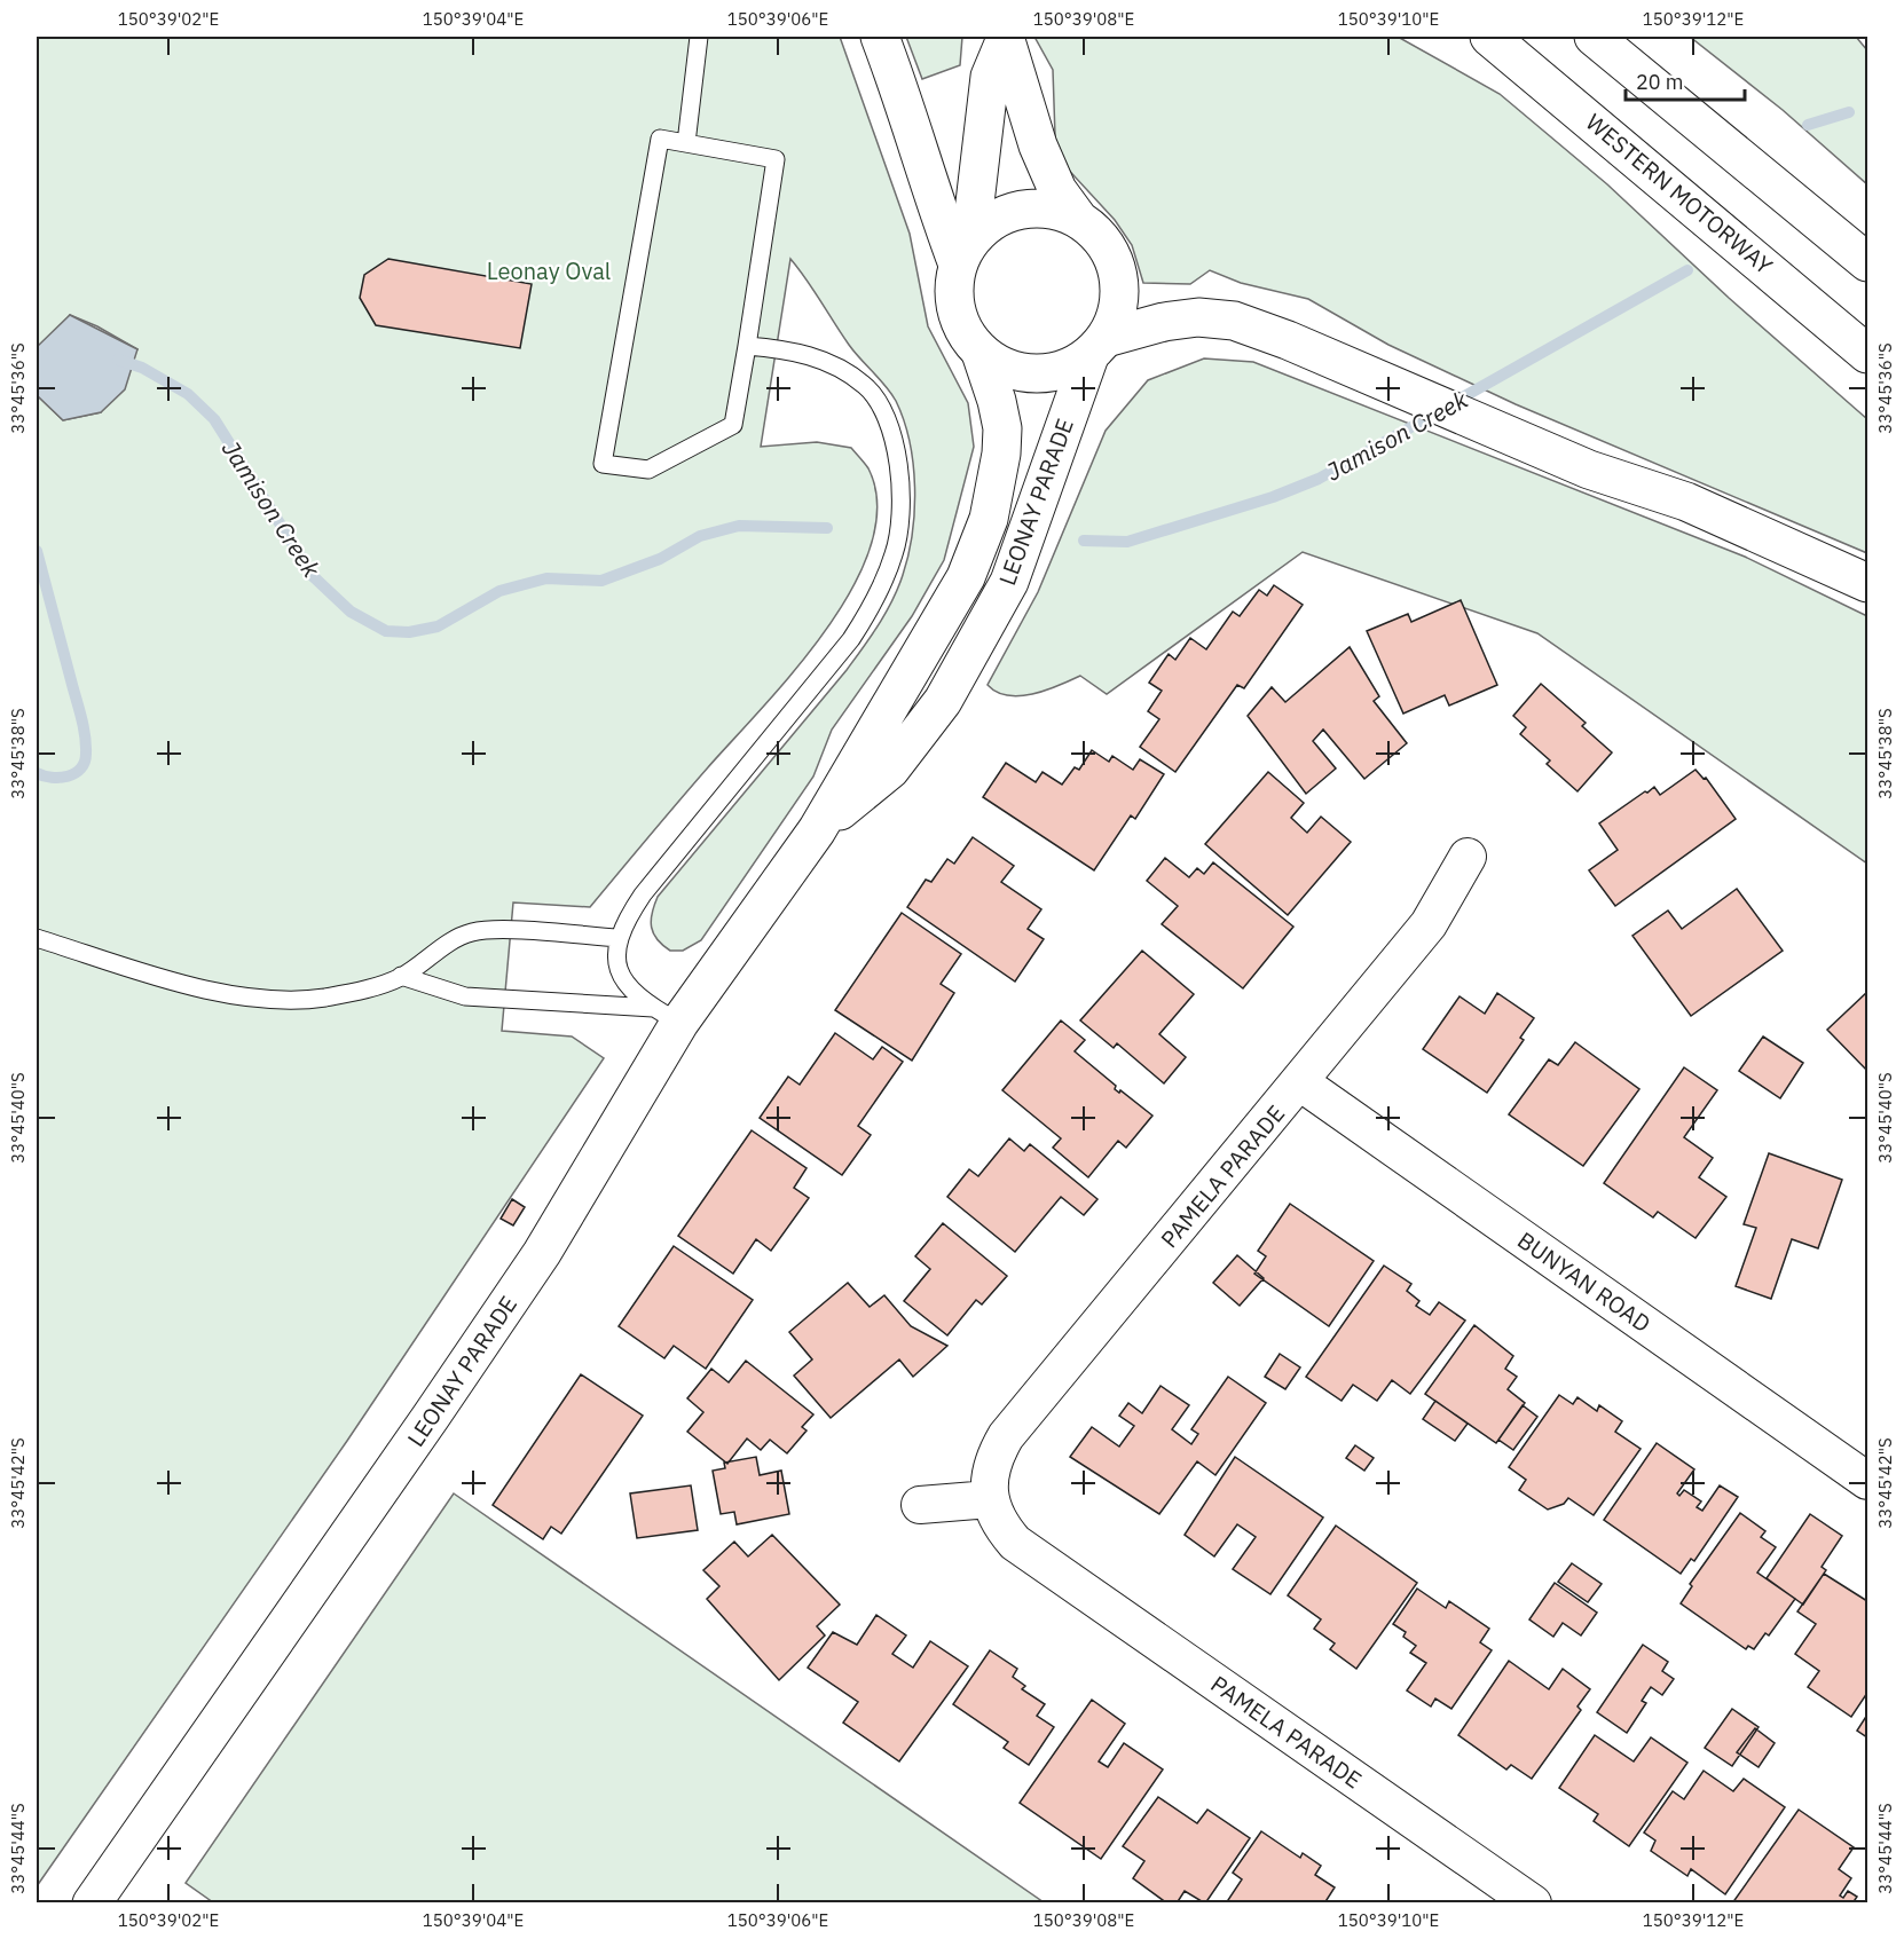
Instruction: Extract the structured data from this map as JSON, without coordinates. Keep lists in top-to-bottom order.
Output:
{
  "streets": {
    "main road": ["WESTERN MOTORWAY", "LEONAY PARADE"],
    "street": ["PAMELA PARADE", "BUNYAN ROAD"]
  },
  "crossings": [
    ["PAMELA PARADE", "BUNYAN ROAD"]
  ],
  "water": ["Jamison Creek"],
  "parks": ["Leonay Oval"],
  "scale_bar": "20 m",
  "coordinates": [
    "150°39'02\"E",
    "150°39'04\"E",
    "150°39'06\"E",
    "150°39'08\"E",
    "150°39'10\"E",
    "150°39'12\"E",
    "33°45'36\"S",
    "33°45'38\"S",
    "33°45'40\"S",
    "33°45'42\"S",
    "33°45'44\"S"
  ]
}
